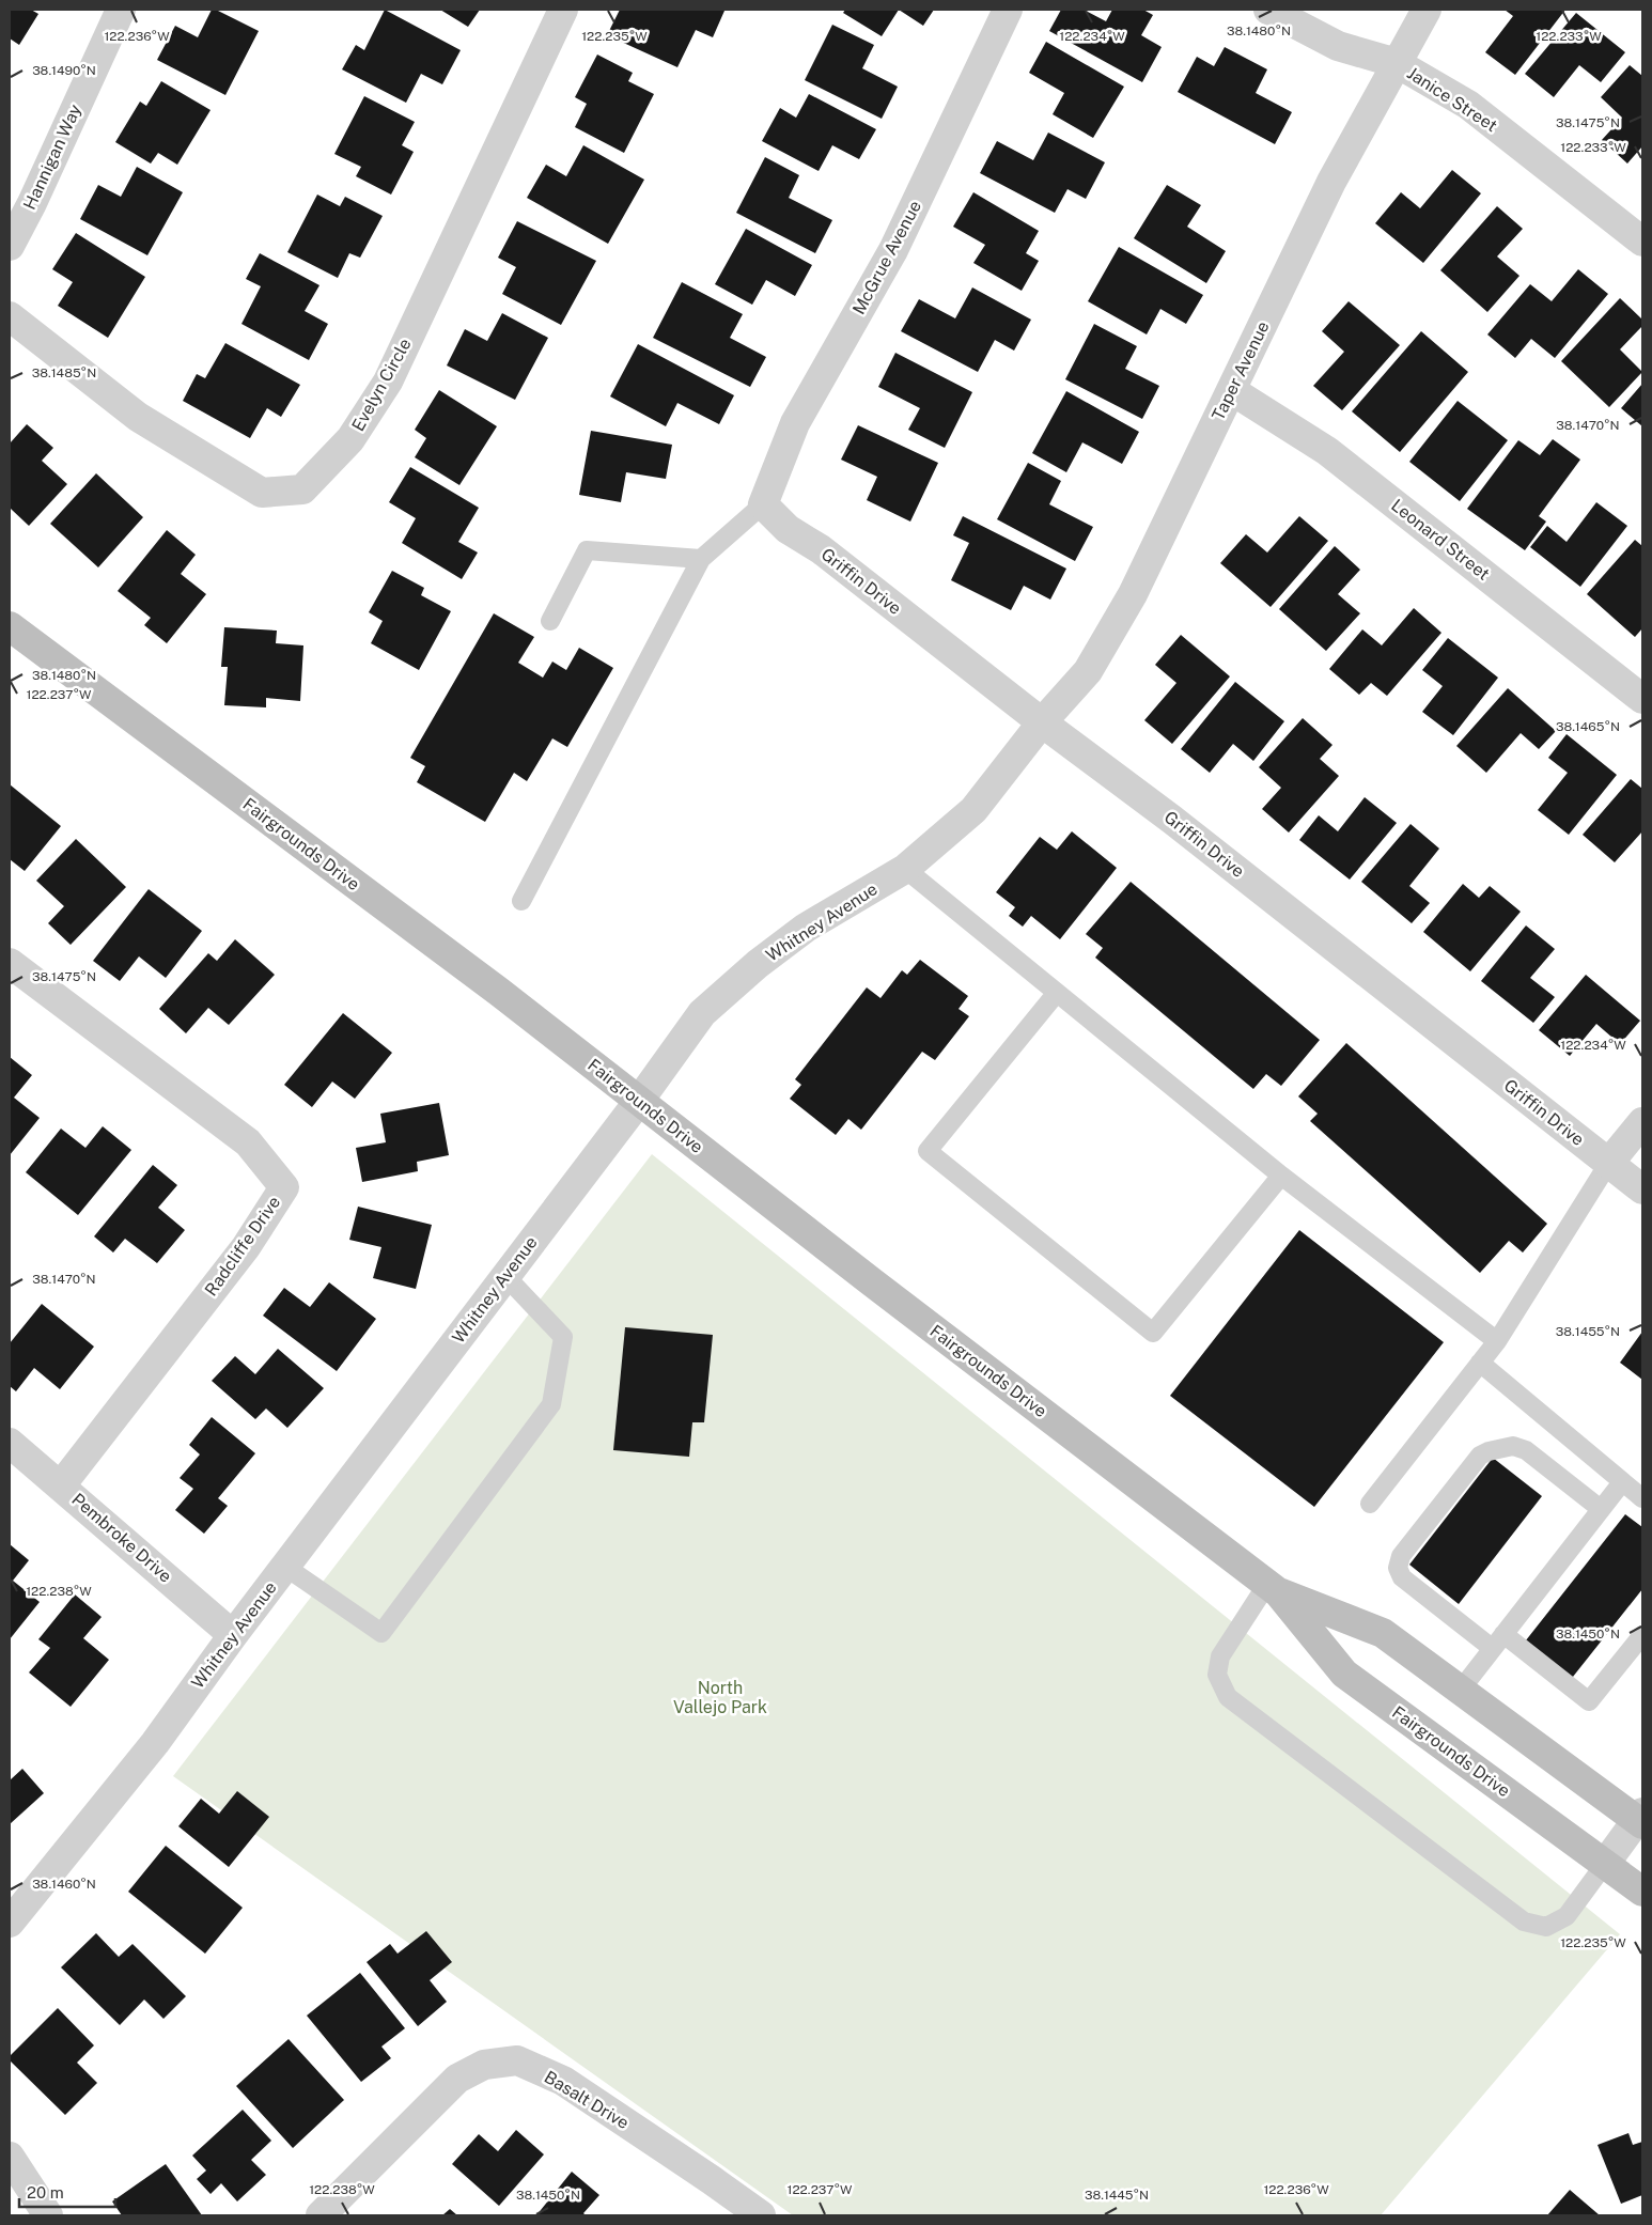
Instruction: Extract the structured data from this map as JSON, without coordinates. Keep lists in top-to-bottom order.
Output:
{
  "streets": {
    "main road": ["Fairgrounds Drive"],
    "street": [
      "Janice Street",
      "Hannigan Way",
      "McGrue Avenue",
      "Taper Avenue",
      "Evelyn Circle",
      "Leonard Street",
      "Griffin Drive",
      "Whitney Avenue",
      "Radcliffe Drive",
      "Pembroke Drive",
      "Basalt Drive"
    ]
  },
  "crossings": [
    ["Janice Street", "Taper Avenue"],
    ["McGrue Avenue", "Griffin Drive"],
    ["Taper Avenue", "Leonard Street"],
    ["Taper Avenue", "Griffin Drive"],
    ["Taper Avenue", "Whitney Avenue"],
    ["Griffin Drive", "Whitney Avenue"],
    ["Fairgrounds Drive", "Whitney Avenue"],
    ["Whitney Avenue", "Pembroke Drive"],
    ["Radcliffe Drive", "Pembroke Drive"]
  ],
  "parks": ["North Vallejo Park"],
  "scale_bar": "20 m",
  "coordinates": [
    "38.1480°N",
    "122.236°W",
    "122.235°W",
    "122.234°W",
    "122.233°W",
    "38.1490°N",
    "38.1475°N",
    "38.1485°N",
    "38.1470°N",
    "122.237°W",
    "38.1465°N",
    "38.1455°N",
    "122.238°W",
    "38.1450°N",
    "38.1460°N",
    "38.1445°N"
  ]
}
